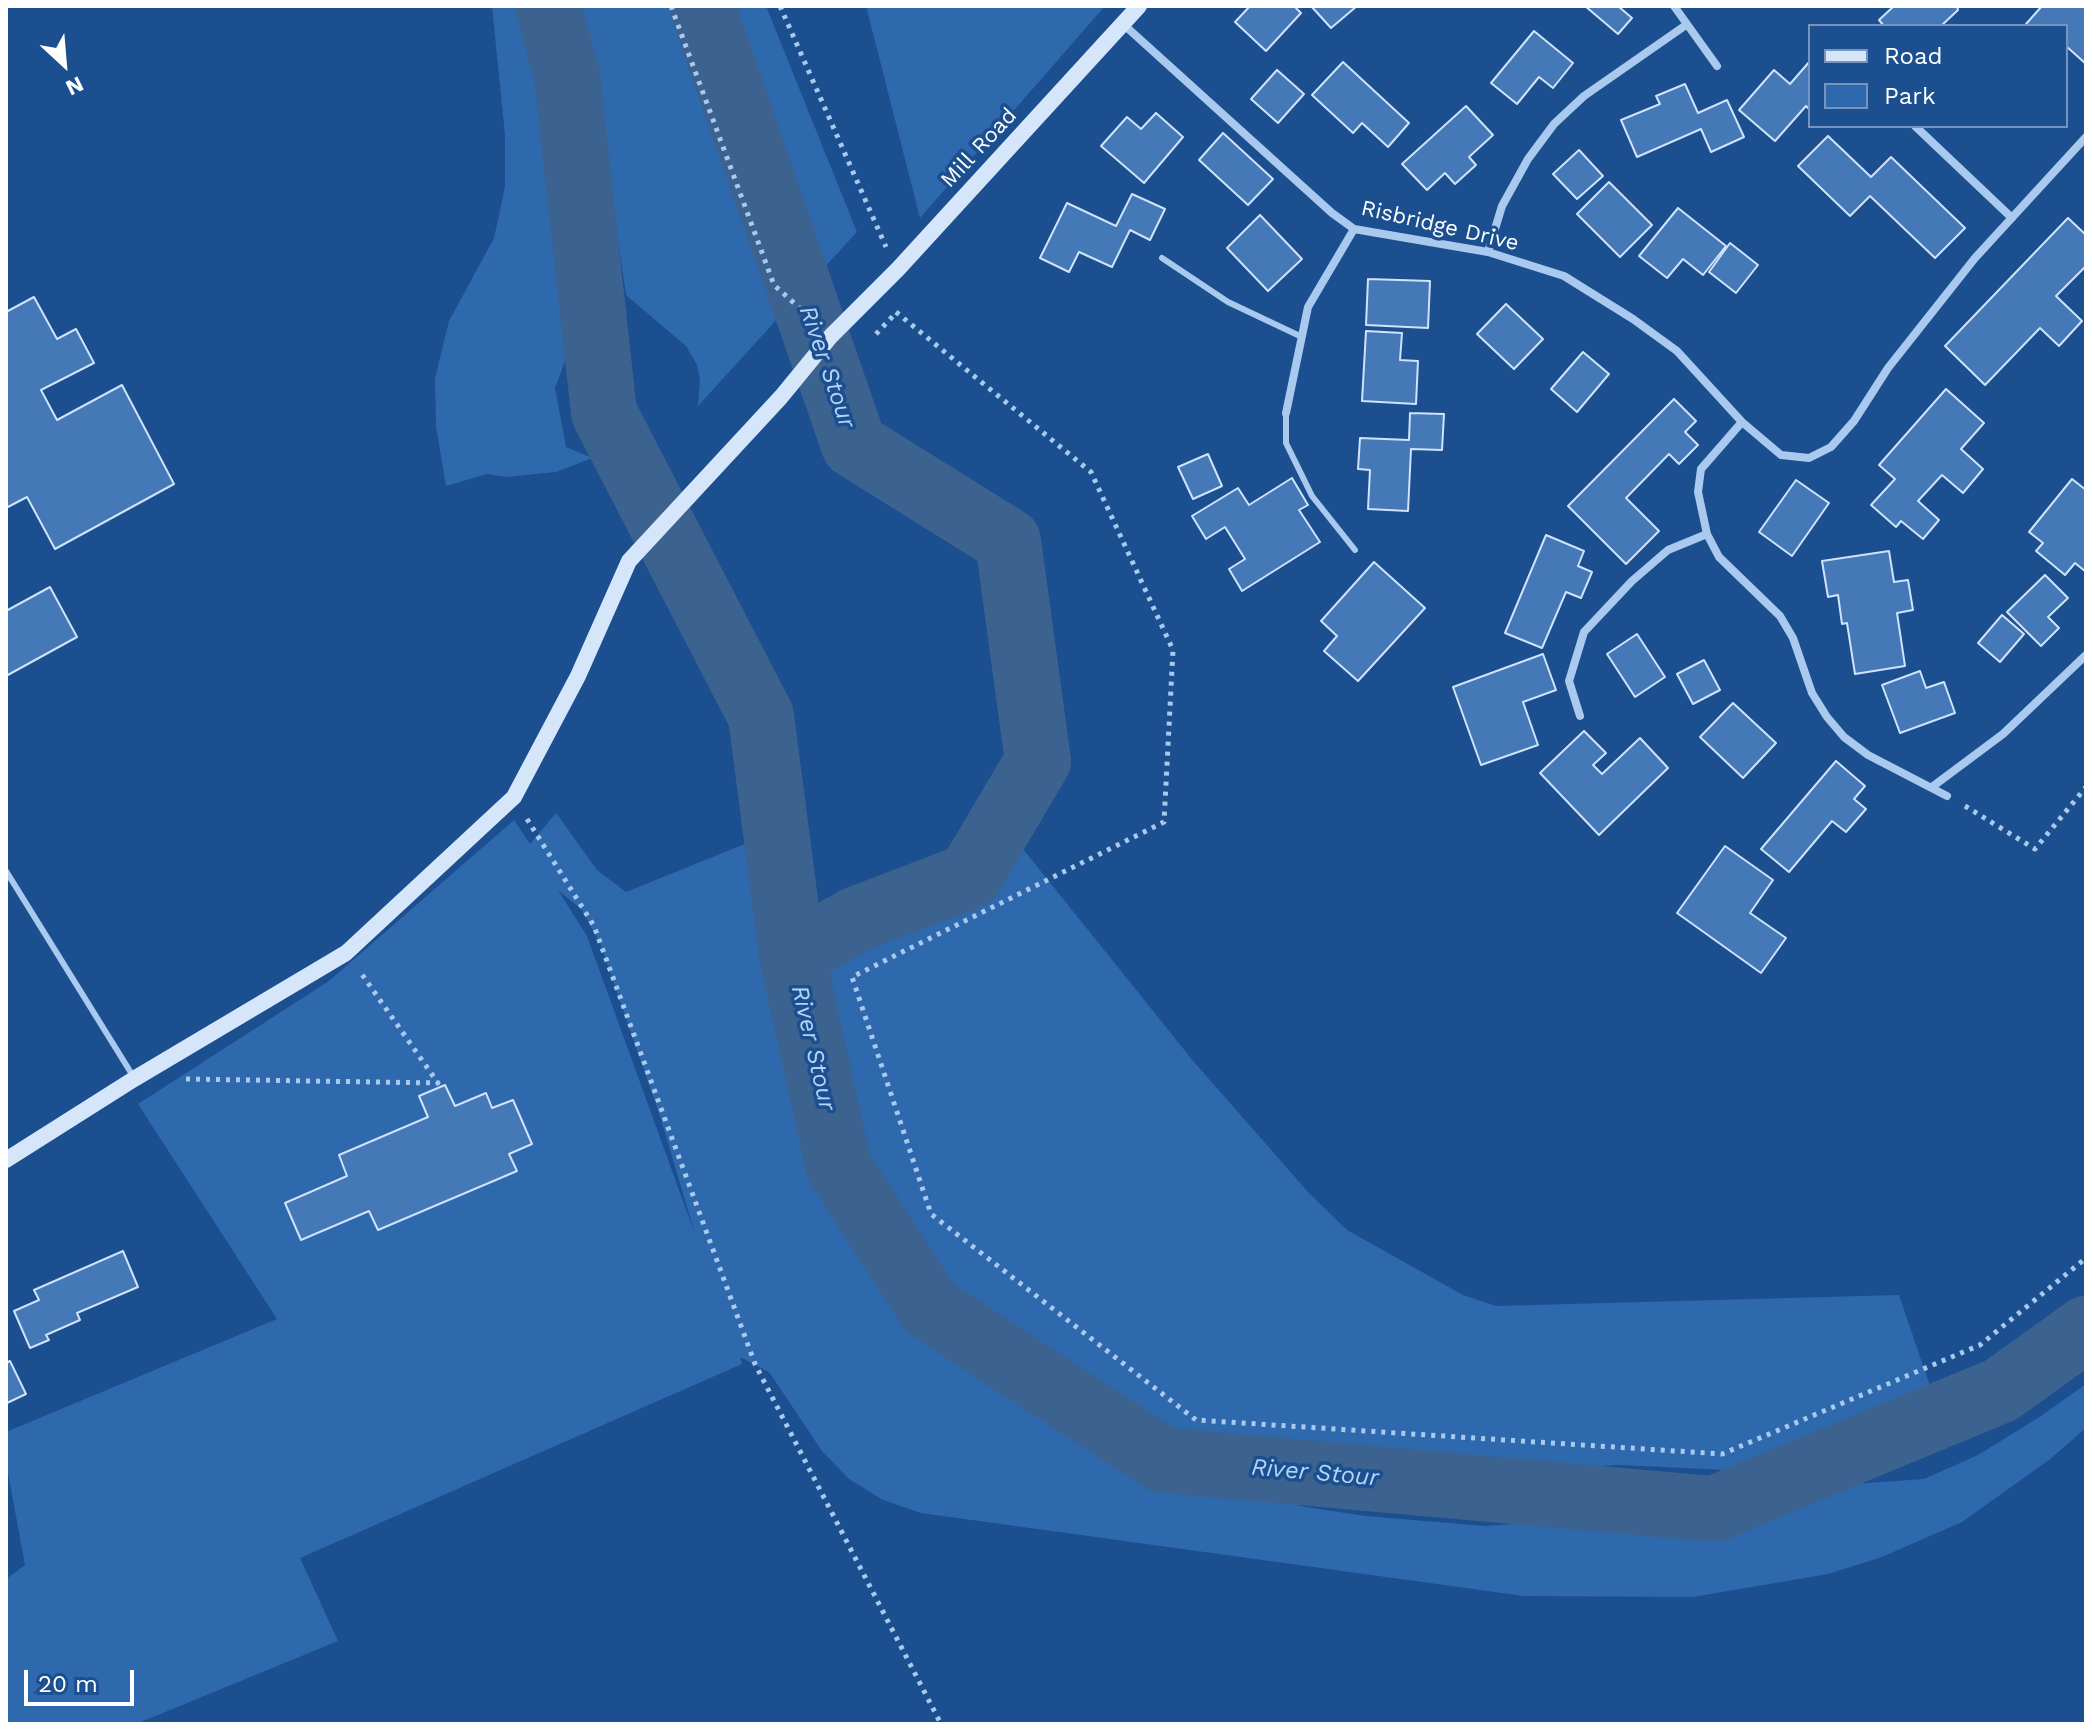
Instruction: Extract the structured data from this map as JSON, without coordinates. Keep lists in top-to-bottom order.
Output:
{
  "streets": {
    "street": ["Mill Road", "Risbridge Drive"]
  },
  "crossings": [
    ["Mill Road", "Risbridge Drive"]
  ],
  "water": ["River Stour"],
  "legend": ["Road", "Park"],
  "scale_bar": "20 m",
  "north": "bottom right"
}
